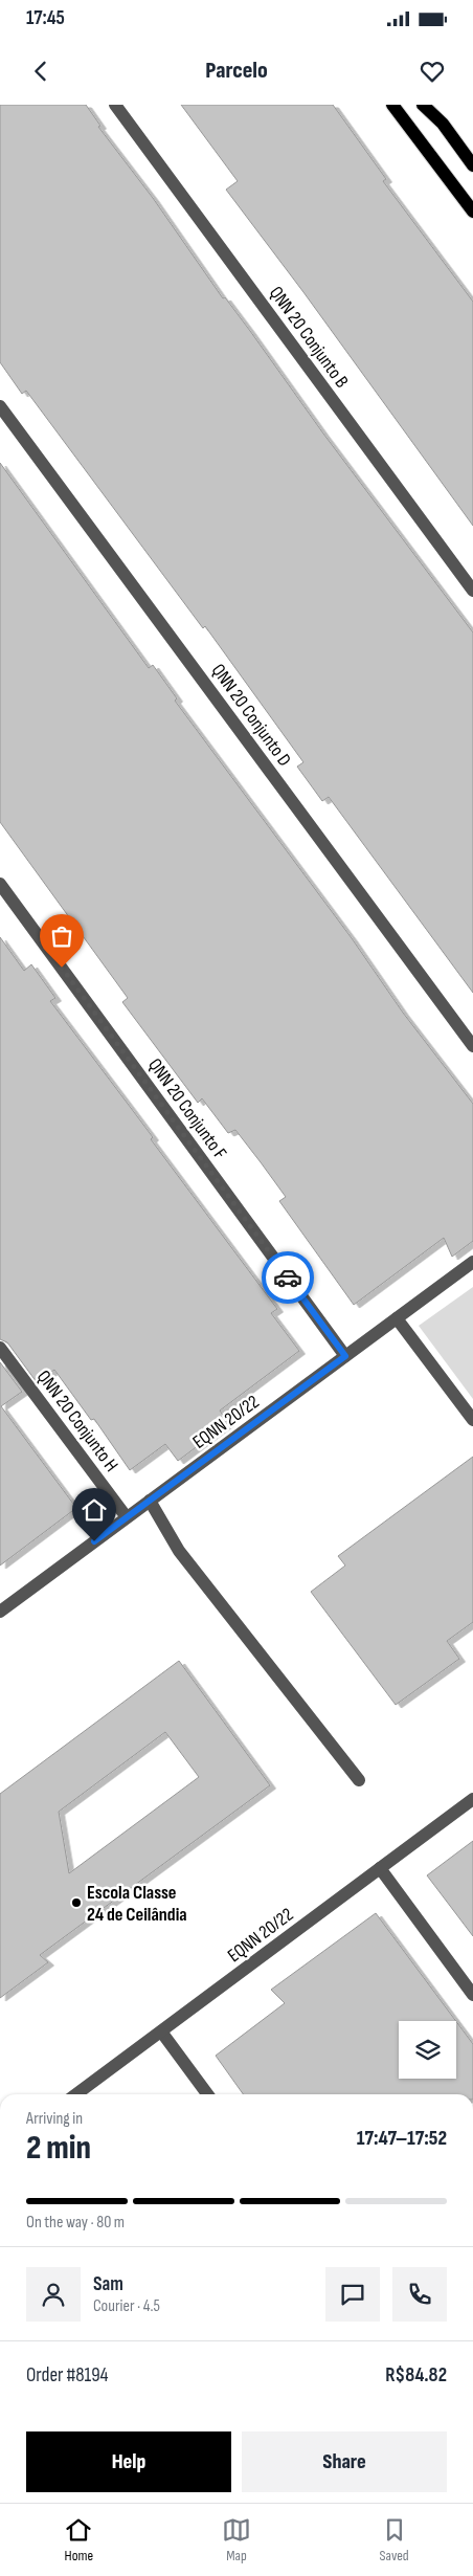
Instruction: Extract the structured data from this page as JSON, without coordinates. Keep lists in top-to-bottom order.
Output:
{
  "streets": {
    "street": [
      "QNN 20 Conjunto B",
      "QNN 20 Conjunto D",
      "QNN 20 Conjunto F",
      "QNN 20 Conjunto H",
      "EQNN 20/22"
    ]
  },
  "crossings": [
    ["QNN 20 Conjunto F", "EQNN 20/22"],
    ["QNN 20 Conjunto H", "EQNN 20/22"]
  ],
  "places": ["Escola Classe 24 de Ceilândia"],
  "page": {
    "status": "17:45",
    "header": "Parcelo",
    "heading": ["2 min", "Arriving in", "17:47–17:52"],
    "panel": [
      "Sam",
      "Courier · 4.5",
      "Order #8194",
      "R$84.82"
    ],
    "bar": "On the way · 80 m",
    "buttons": ["Help", "Share"],
    "tabs": ["Home", "Map", "Saved"]
  }
}
